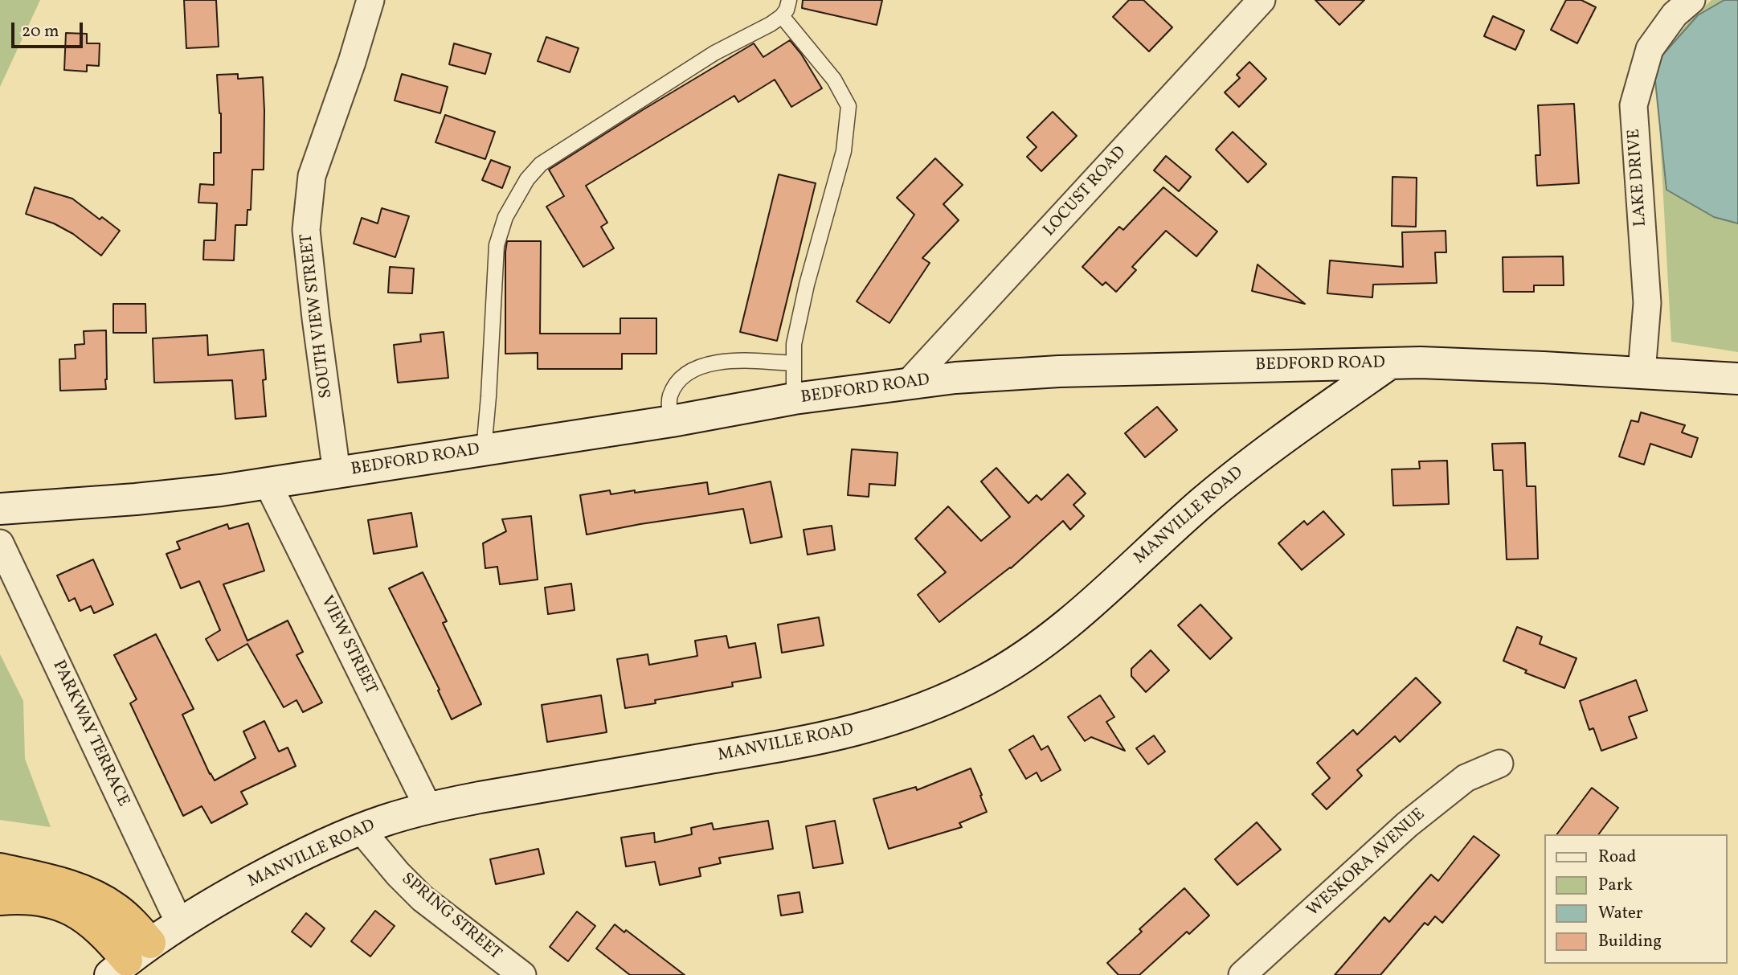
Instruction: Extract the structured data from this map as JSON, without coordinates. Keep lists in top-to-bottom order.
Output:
{
  "streets": {
    "main road": ["BEDFORD ROAD", "MANVILLE ROAD"],
    "street": [
      "LAKE DRIVE",
      "LOCUST ROAD",
      "SOUTH VIEW STREET",
      "VIEW STREET",
      "PARKWAY TERRACE",
      "WESKORA AVENUE",
      "SPRING STREET"
    ]
  },
  "crossings": [
    ["LAKE DRIVE", "BEDFORD ROAD"],
    ["LOCUST ROAD", "BEDFORD ROAD"],
    ["SOUTH VIEW STREET", "BEDFORD ROAD"],
    ["BEDFORD ROAD", "MANVILLE ROAD"],
    ["BEDFORD ROAD", "VIEW STREET"],
    ["MANVILLE ROAD", "VIEW STREET"],
    ["MANVILLE ROAD", "PARKWAY TERRACE"],
    ["MANVILLE ROAD", "SPRING STREET"]
  ],
  "legend": [
    "Road",
    "Park",
    "Water",
    "Building"
  ],
  "scale_bar": "20 m"
}
